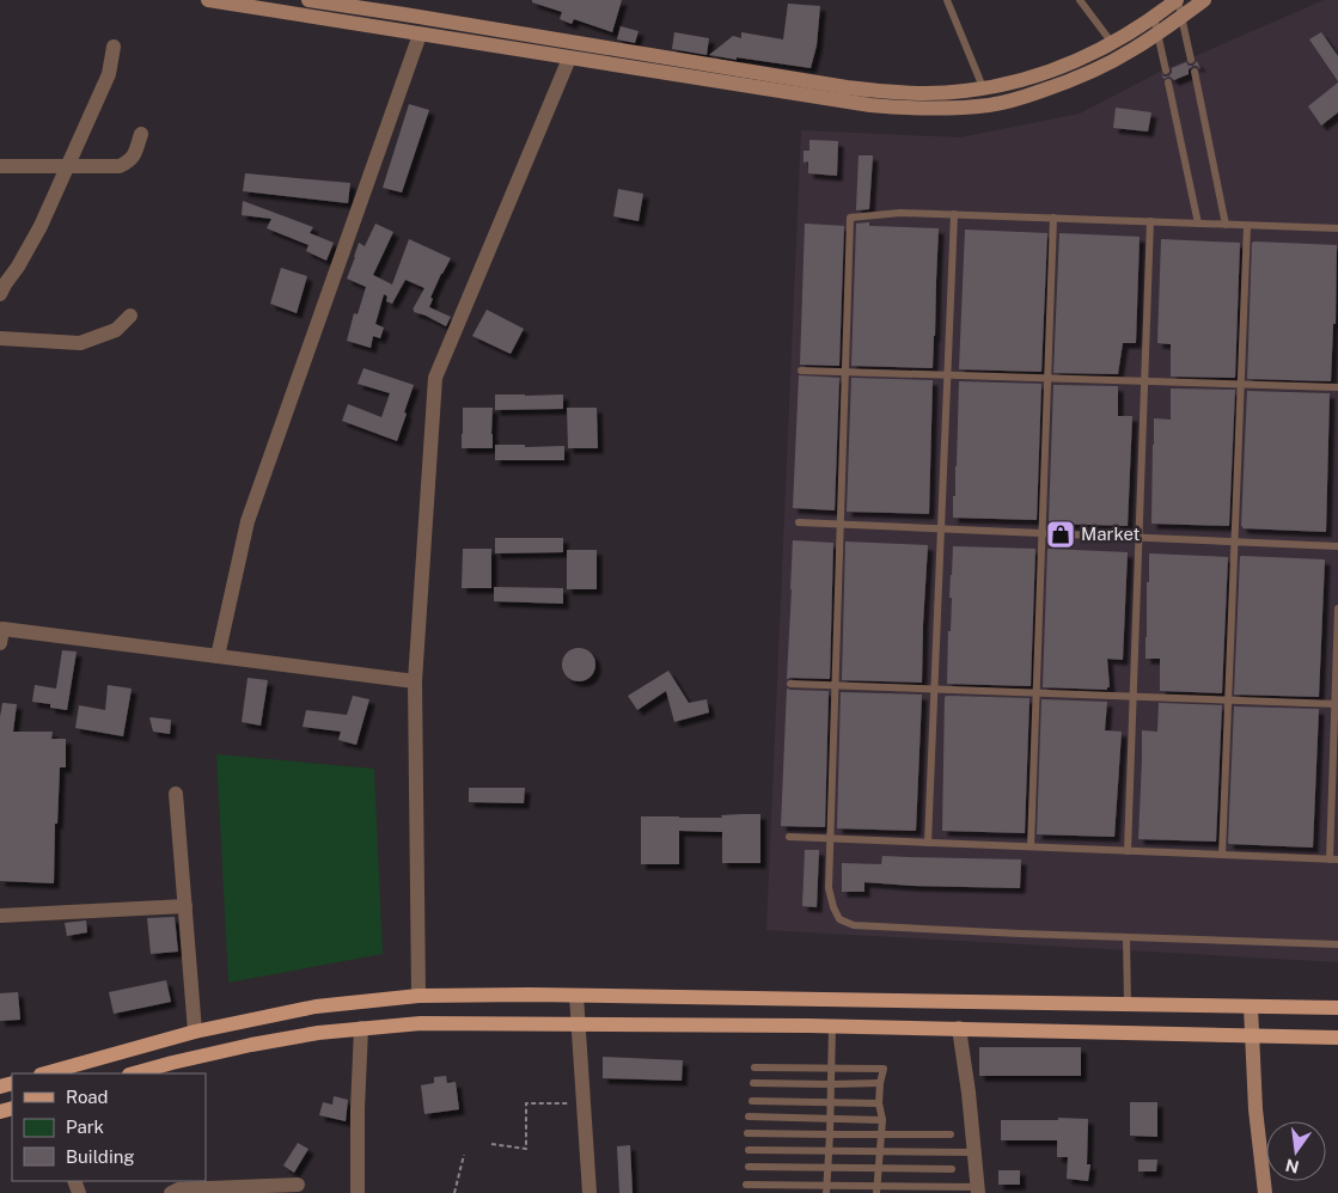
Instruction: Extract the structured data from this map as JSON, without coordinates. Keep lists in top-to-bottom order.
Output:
{
  "places": {
    "shop": ["Market"]
  },
  "legend": ["Road", "Park", "Building"],
  "north": "bottom"
}
